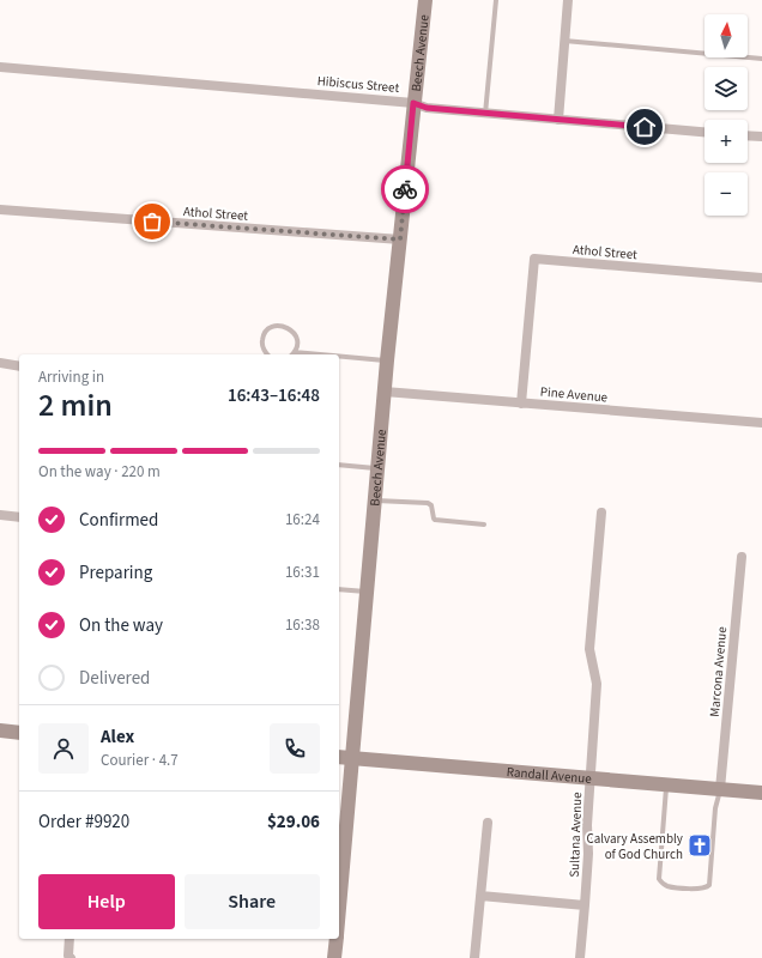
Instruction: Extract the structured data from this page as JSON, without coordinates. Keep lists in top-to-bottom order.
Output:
{
  "streets": {
    "main road": ["Beech Avenue", "Randall Avenue"],
    "street": [
      "Hibiscus Street",
      "Athol Street",
      "Pine Avenue",
      "Marcona Avenue",
      "Sultana Avenue"
    ]
  },
  "crossings": [
    ["Beech Avenue", "Hibiscus Street"],
    ["Beech Avenue", "Athol Street"],
    ["Beech Avenue", "Pine Avenue"],
    ["Beech Avenue", "Randall Avenue"],
    ["Athol Street", "Pine Avenue"],
    ["Marcona Avenue", "Randall Avenue"],
    ["Randall Avenue", "Sultana Avenue"]
  ],
  "places": {
    "church": ["Calvary Assembly of God Church"]
  },
  "north": "top",
  "page": {
    "map_buttons": ["+", "−"],
    "heading": ["2 min", "Arriving in", "16:43–16:48"],
    "panel": [
      "Alex",
      "Courier · 4.7",
      "Order #9920",
      "$29.06"
    ],
    "bar": "On the way · 220 m",
    "list": [
      ["Confirmed", "16:24"],
      ["Preparing", "16:31"],
      ["On the way", "16:38"],
      "Delivered"
    ],
    "buttons": ["Help", "Share"]
  }
}
